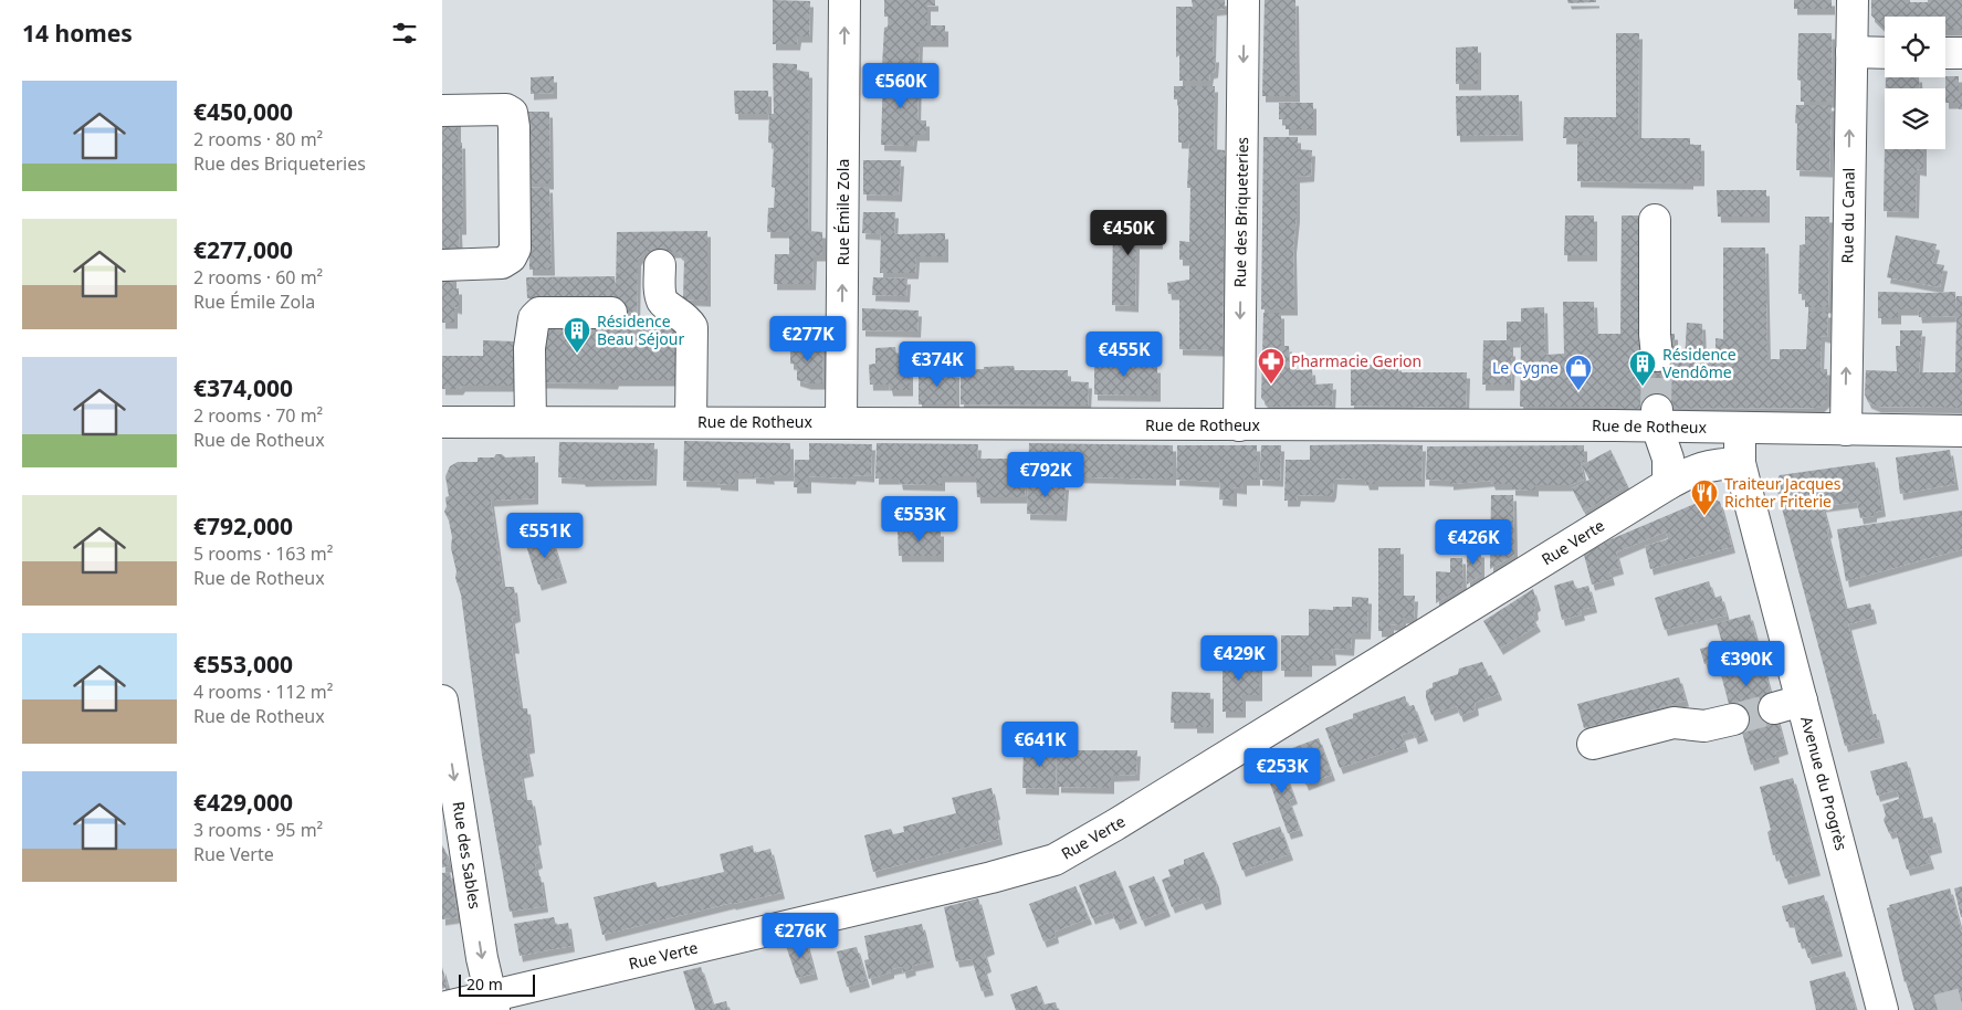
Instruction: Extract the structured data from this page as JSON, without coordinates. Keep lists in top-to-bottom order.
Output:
{
  "streets": {
    "street": [
      "Rue Émile Zola",
      "Rue des Briqueteries",
      "Rue du Canal",
      "Rue de Rotheux",
      "Rue Verte",
      "Avenue du Progrès",
      "Rue des Sables"
    ]
  },
  "crossings": [
    ["Rue Émile Zola", "Rue de Rotheux"],
    ["Rue des Briqueteries", "Rue de Rotheux"],
    ["Rue du Canal", "Rue de Rotheux"],
    ["Rue de Rotheux", "Avenue du Progrès"],
    ["Rue Verte", "Avenue du Progrès"],
    ["Rue Verte", "Rue des Sables"]
  ],
  "one_way": ["Rue des Briqueteries", "Rue des Sables"],
  "places": {
    "building": ["Résidence Beau Séjour", "Résidence Vendôme"],
    "pharmacy": ["Pharmacie Gerion"],
    "shop": ["Le Cygne"],
    "restaurant": ["Traiteur Jacques Richter Friterie"]
  },
  "scale_bar": "20 m",
  "page": {
    "heading": "14 homes",
    "price": [
      "€560K",
      "€450K",
      "€277K",
      "€455K",
      "€374K",
      "€792K",
      "€553K",
      "€551K",
      "€426K",
      "€429K",
      "€390K",
      "€641K",
      "€253K",
      "€276K"
    ],
    "list": [
      {
        "name": "€450,000",
        "note": "2 rooms · 80 m² · Rue des Briqueteries"
      },
      {
        "name": "€277,000",
        "note": "2 rooms · 60 m² · Rue Émile Zola"
      },
      {
        "name": "€374,000",
        "note": "2 rooms · 70 m² · Rue de Rotheux"
      },
      {
        "name": "€792,000",
        "note": "5 rooms · 163 m² · Rue de Rotheux"
      },
      {
        "name": "€553,000",
        "note": "4 rooms · 112 m² · Rue de Rotheux"
      },
      {
        "name": "€429,000",
        "note": "3 rooms · 95 m² · Rue Verte"
      }
    ],
    "scale": "20 m"
  }
}
